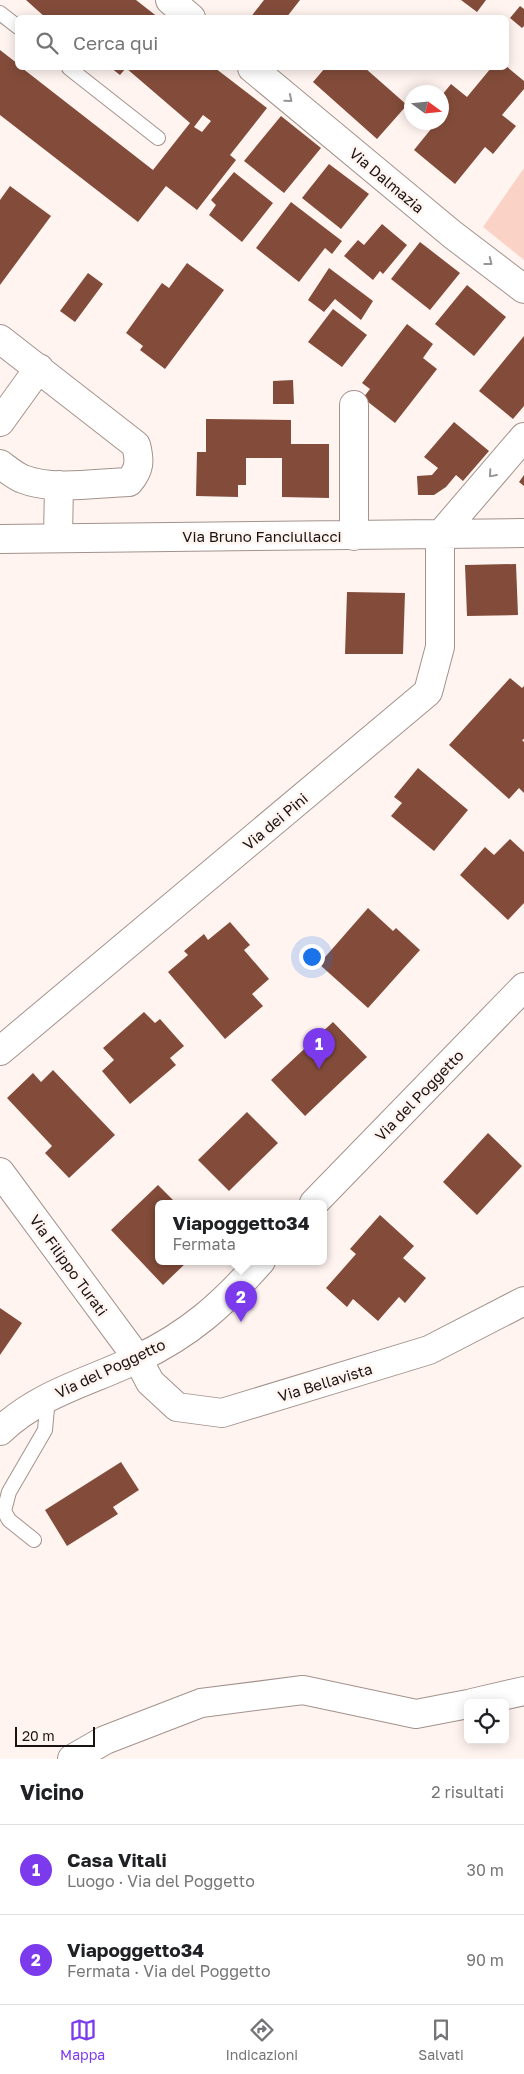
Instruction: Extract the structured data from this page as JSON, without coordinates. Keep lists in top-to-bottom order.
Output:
{
  "streets": {
    "street": [
      "Via Dalmazia",
      "Via Bruno Fanciullacci",
      "Via dei Pini",
      "Via del Poggetto",
      "Via Filippo Turati",
      "Via Bellavista"
    ]
  },
  "crossings": [
    ["Via Bruno Fanciullacci", "Via dei Pini"],
    ["Via del Poggetto", "Via Filippo Turati"],
    ["Via del Poggetto", "Via Bellavista"],
    ["Via Filippo Turati", "Via Bellavista"]
  ],
  "one_way": ["Via Dalmazia"],
  "scale_bar": "20 m",
  "north": "right",
  "page": {
    "search": "Cerca qui",
    "pins": ["1", "2"],
    "popup": ["Viapoggetto34", "Fermata"],
    "scale": "20 m",
    "heading": ["Vicino", "2 risultati"],
    "list": [
      {
        "mark": "1",
        "name": "Casa Vitali",
        "note": "Luogo · Via del Poggetto",
        "value": "30 m"
      },
      {
        "mark": "2",
        "name": "Viapoggetto34",
        "note": "Fermata · Via del Poggetto",
        "value": "90 m"
      }
    ],
    "nav": ["Mappa", "Indicazioni", "Salvati"]
  }
}
